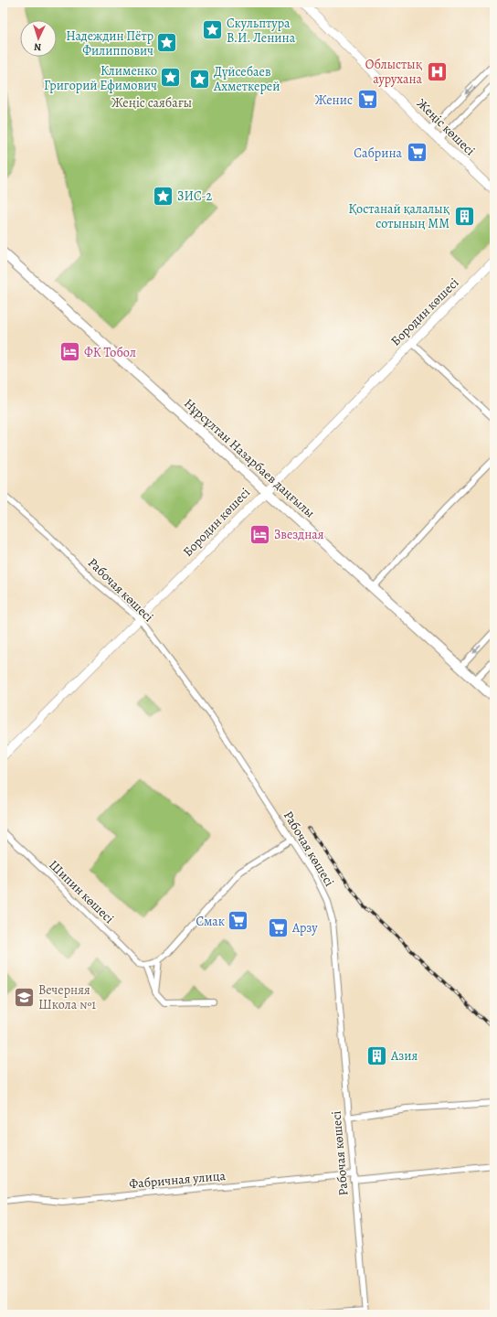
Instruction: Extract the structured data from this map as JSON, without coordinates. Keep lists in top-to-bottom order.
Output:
{
  "streets": {
    "main road": ["Нұрсұлтан Назарбаев даңғылы"],
    "street": [
      "Жеңіс көшесі",
      "Бородин көшесі",
      "Рабочая көшесі",
      "Шипин көшесі",
      "Фабричная улица"
    ]
  },
  "crossings": [
    ["Бородин көшесі", "Нұрсұлтан Назарбаев даңғылы"],
    ["Бородин көшесі", "Рабочая көшесі"],
    ["Рабочая көшесі", "Фабричная улица"]
  ],
  "parks": ["Жеңіс саябағы"],
  "places": {
    "place": [
      "Скульптура В.И. Ленина",
      "Надеждин Пётр Филиппович",
      "Клименко Григорий Ефимович",
      "Дүйсебаев Ахметкерей",
      "ЗИС-2"
    ],
    "hospital": ["Облыстық аурухана"],
    "supermarket": [
      "Женис",
      "Сабрина",
      "Смак",
      "Арзу"
    ],
    "building": ["Қостанай қалалық сотының ММ", "Азия"],
    "hotel": ["ФК Тобол", "Звездная"],
    "school or university": ["Вечерняя Школа №1"]
  },
  "north": "bottom"
}
